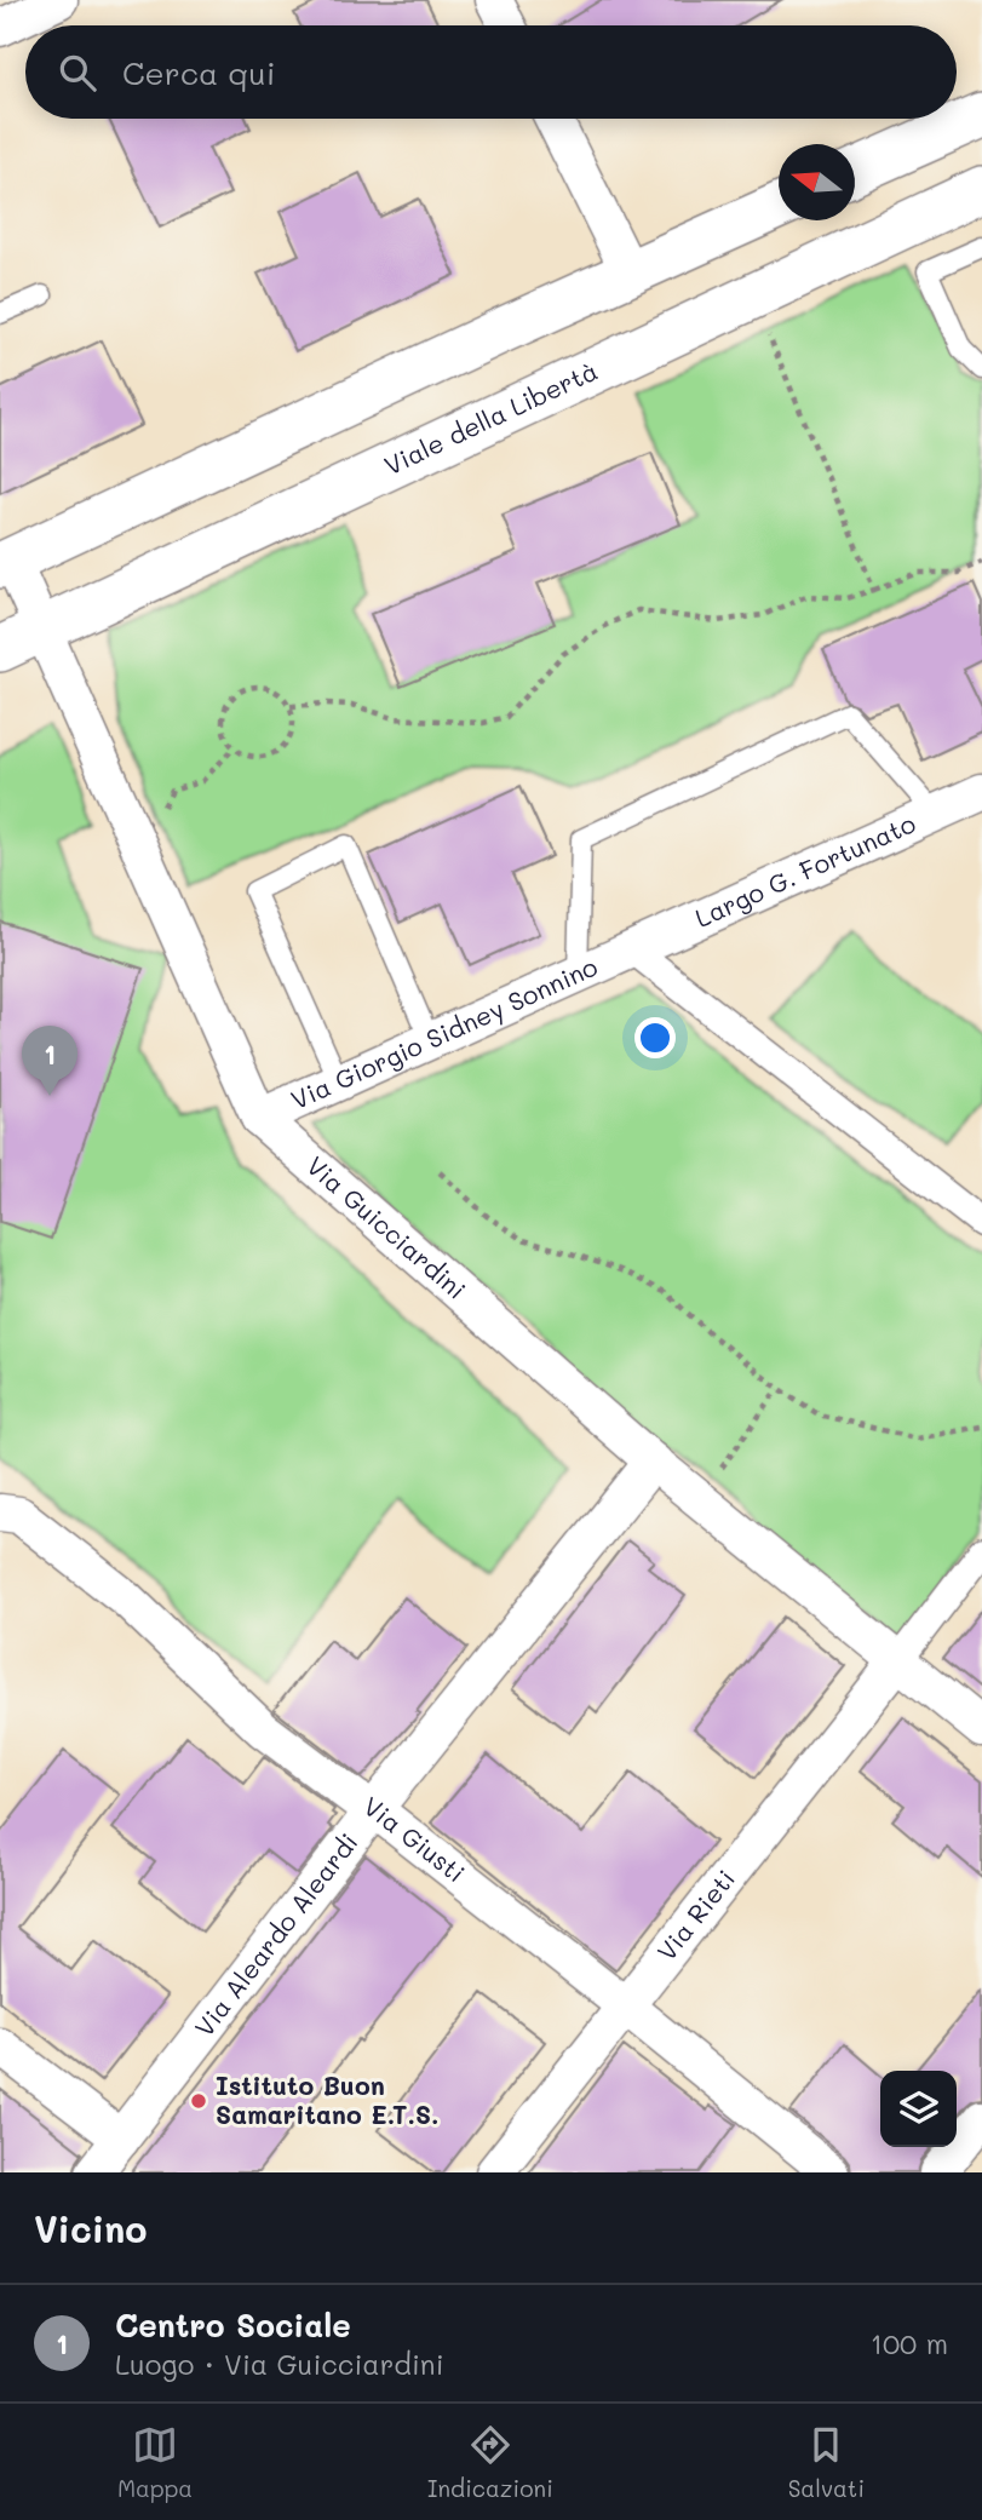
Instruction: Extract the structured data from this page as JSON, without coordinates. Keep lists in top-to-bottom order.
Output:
{
  "streets": {
    "street": [
      "Viale della Libertà",
      "Largo G. Fortunato",
      "Via Giorgio Sidney Sonnino",
      "Via Guicciardini",
      "Via Giusti",
      "Via Rieti",
      "Via Aleardo Aleardi"
    ]
  },
  "crossings": [
    ["Viale della Libertà", "Via Guicciardini"],
    ["Largo G. Fortunato", "Via Giorgio Sidney Sonnino"],
    ["Via Giorgio Sidney Sonnino", "Via Guicciardini"],
    ["Via Guicciardini", "Via Rieti"],
    ["Via Guicciardini", "Via Aleardo Aleardi"],
    ["Via Giusti", "Via Rieti"],
    ["Via Giusti", "Via Aleardo Aleardi"]
  ],
  "places": ["Istituto Buon Samaritano E.T.S."],
  "north": "left",
  "page": {
    "search": "Cerca qui",
    "pins": "1",
    "heading": "Vicino",
    "list": [
      {
        "mark": "1",
        "name": "Centro Sociale",
        "note": "Luogo · Via Guicciardini",
        "value": "100 m"
      }
    ],
    "nav": ["Mappa", "Indicazioni", "Salvati"]
  }
}
